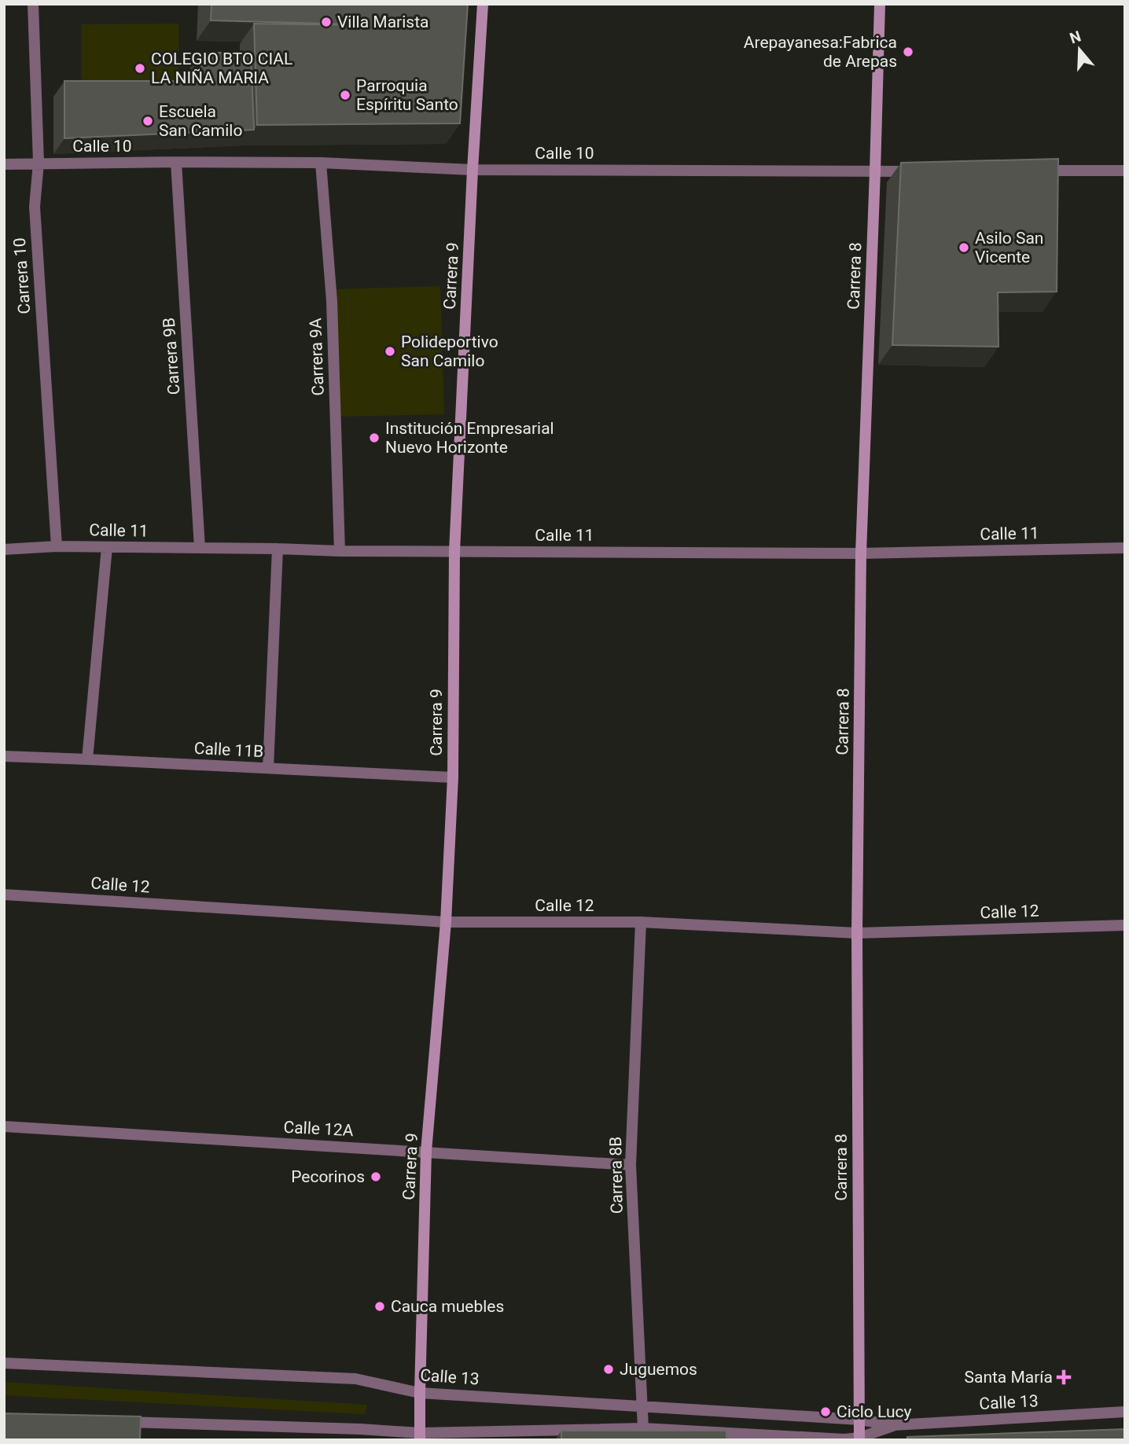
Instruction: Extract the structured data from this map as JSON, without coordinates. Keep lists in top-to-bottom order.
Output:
{
  "streets": {
    "main road": ["Carrera 9", "Carrera 8"],
    "street": [
      "Calle 10",
      "Carrera 10",
      "Carrera 9B",
      "Carrera 9A",
      "Calle 11",
      "Calle 11B",
      "Calle 12",
      "Calle 12A",
      "Carrera 8B",
      "Calle 13"
    ]
  },
  "crossings": [
    ["Calle 10", "Carrera 10"],
    ["Calle 10", "Carrera 9"],
    ["Calle 10", "Carrera 8"],
    ["Calle 10", "Carrera 9B"],
    ["Calle 10", "Carrera 9A"],
    ["Carrera 10", "Calle 11"],
    ["Carrera 9", "Calle 11"],
    ["Carrera 9", "Calle 11B"],
    ["Carrera 9", "Calle 12"],
    ["Carrera 9", "Calle 12A"],
    ["Carrera 9", "Calle 13"],
    ["Carrera 8", "Calle 11"],
    ["Carrera 8", "Calle 12"],
    ["Carrera 8", "Calle 13"],
    ["Carrera 9B", "Calle 11"],
    ["Carrera 9A", "Calle 11"],
    ["Calle 12", "Carrera 8B"],
    ["Calle 12A", "Carrera 8B"],
    ["Carrera 8B", "Calle 13"]
  ],
  "places": {
    "other": [
      "Villa Marista",
      "Arepayanesa:Fabrica de Arepas",
      "COLEGIO BTO CIAL LA NIÑA MARIA",
      "Parroquia Espíritu Santo",
      "Escuela San Camilo",
      "Asilo San Vicente",
      "Polideportivo San Camilo",
      "Institución Empresarial Nuevo Horizonte",
      "Pecorinos",
      "Cauca muebles",
      "Juguemos",
      "Ciclo Lucy"
    ],
    "health": ["Santa María"]
  },
  "north": "top"
}
